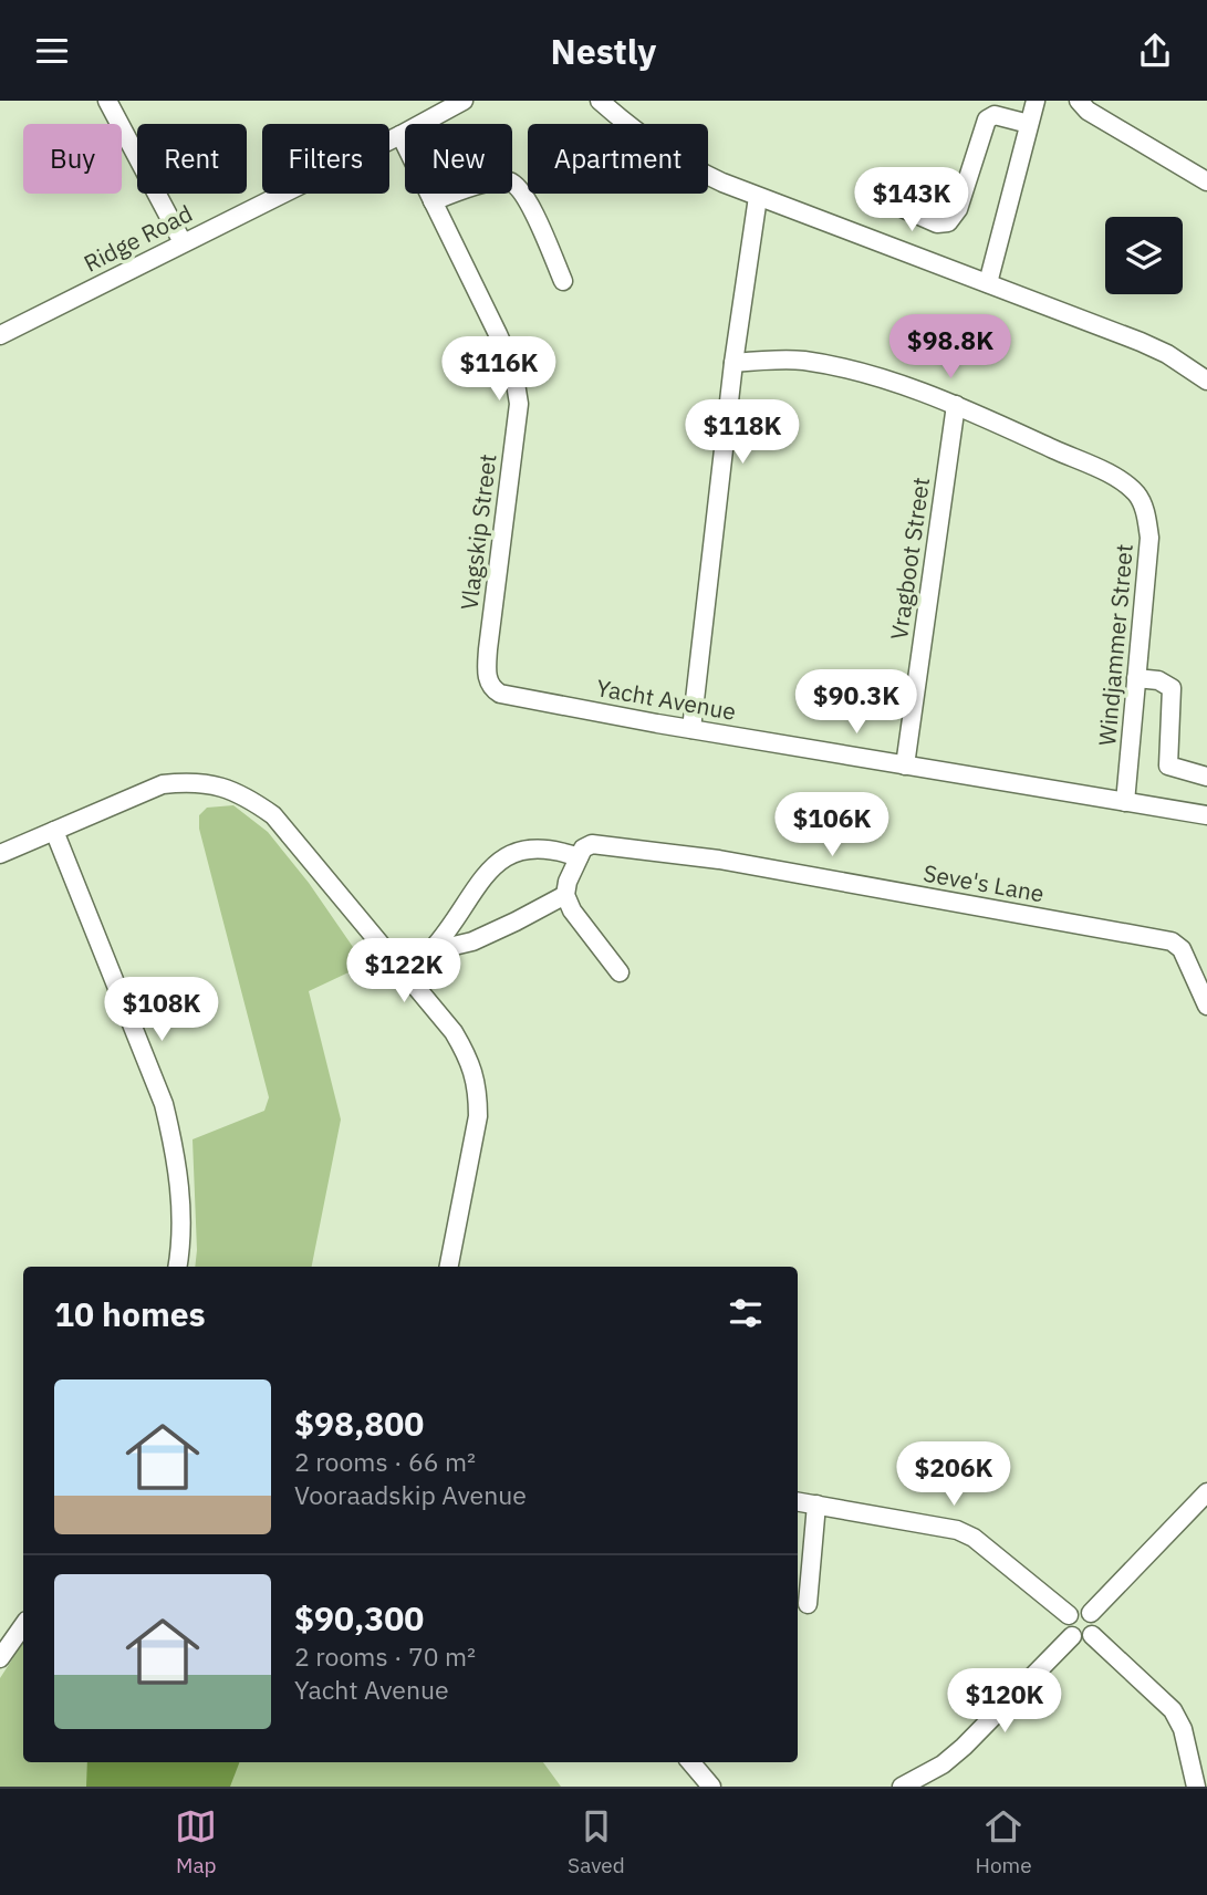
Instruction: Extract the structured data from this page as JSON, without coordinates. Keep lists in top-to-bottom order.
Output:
{
  "streets": {
    "street": [
      "Ridge Road",
      "Vlagskip Street",
      "Vragboot Street",
      "Windjammer Street",
      "Yacht Avenue",
      "Seve's Lane"
    ]
  },
  "crossings": [
    ["Ridge Road", "Vlagskip Street"],
    ["Vlagskip Street", "Yacht Avenue"],
    ["Vragboot Street", "Windjammer Street"],
    ["Vragboot Street", "Yacht Avenue"],
    ["Windjammer Street", "Yacht Avenue"]
  ],
  "page": {
    "header": "Nestly",
    "chip": [
      "Buy",
      "Rent",
      "Filters",
      "New",
      "Apartment"
    ],
    "price": [
      "$143K",
      "$98.8K",
      "$116K",
      "$118K",
      "$90.3K",
      "$106K",
      "$122K",
      "$108K",
      "$206K",
      "$120K"
    ],
    "heading": "10 homes",
    "list": [
      {
        "name": "$98,800",
        "note": "2 rooms · 66 m² · Vooraadskip Avenue"
      },
      {
        "name": "$90,300",
        "note": "2 rooms · 70 m² · Yacht Avenue"
      }
    ],
    "tabs": ["Map", "Saved", "Home"]
  }
}
